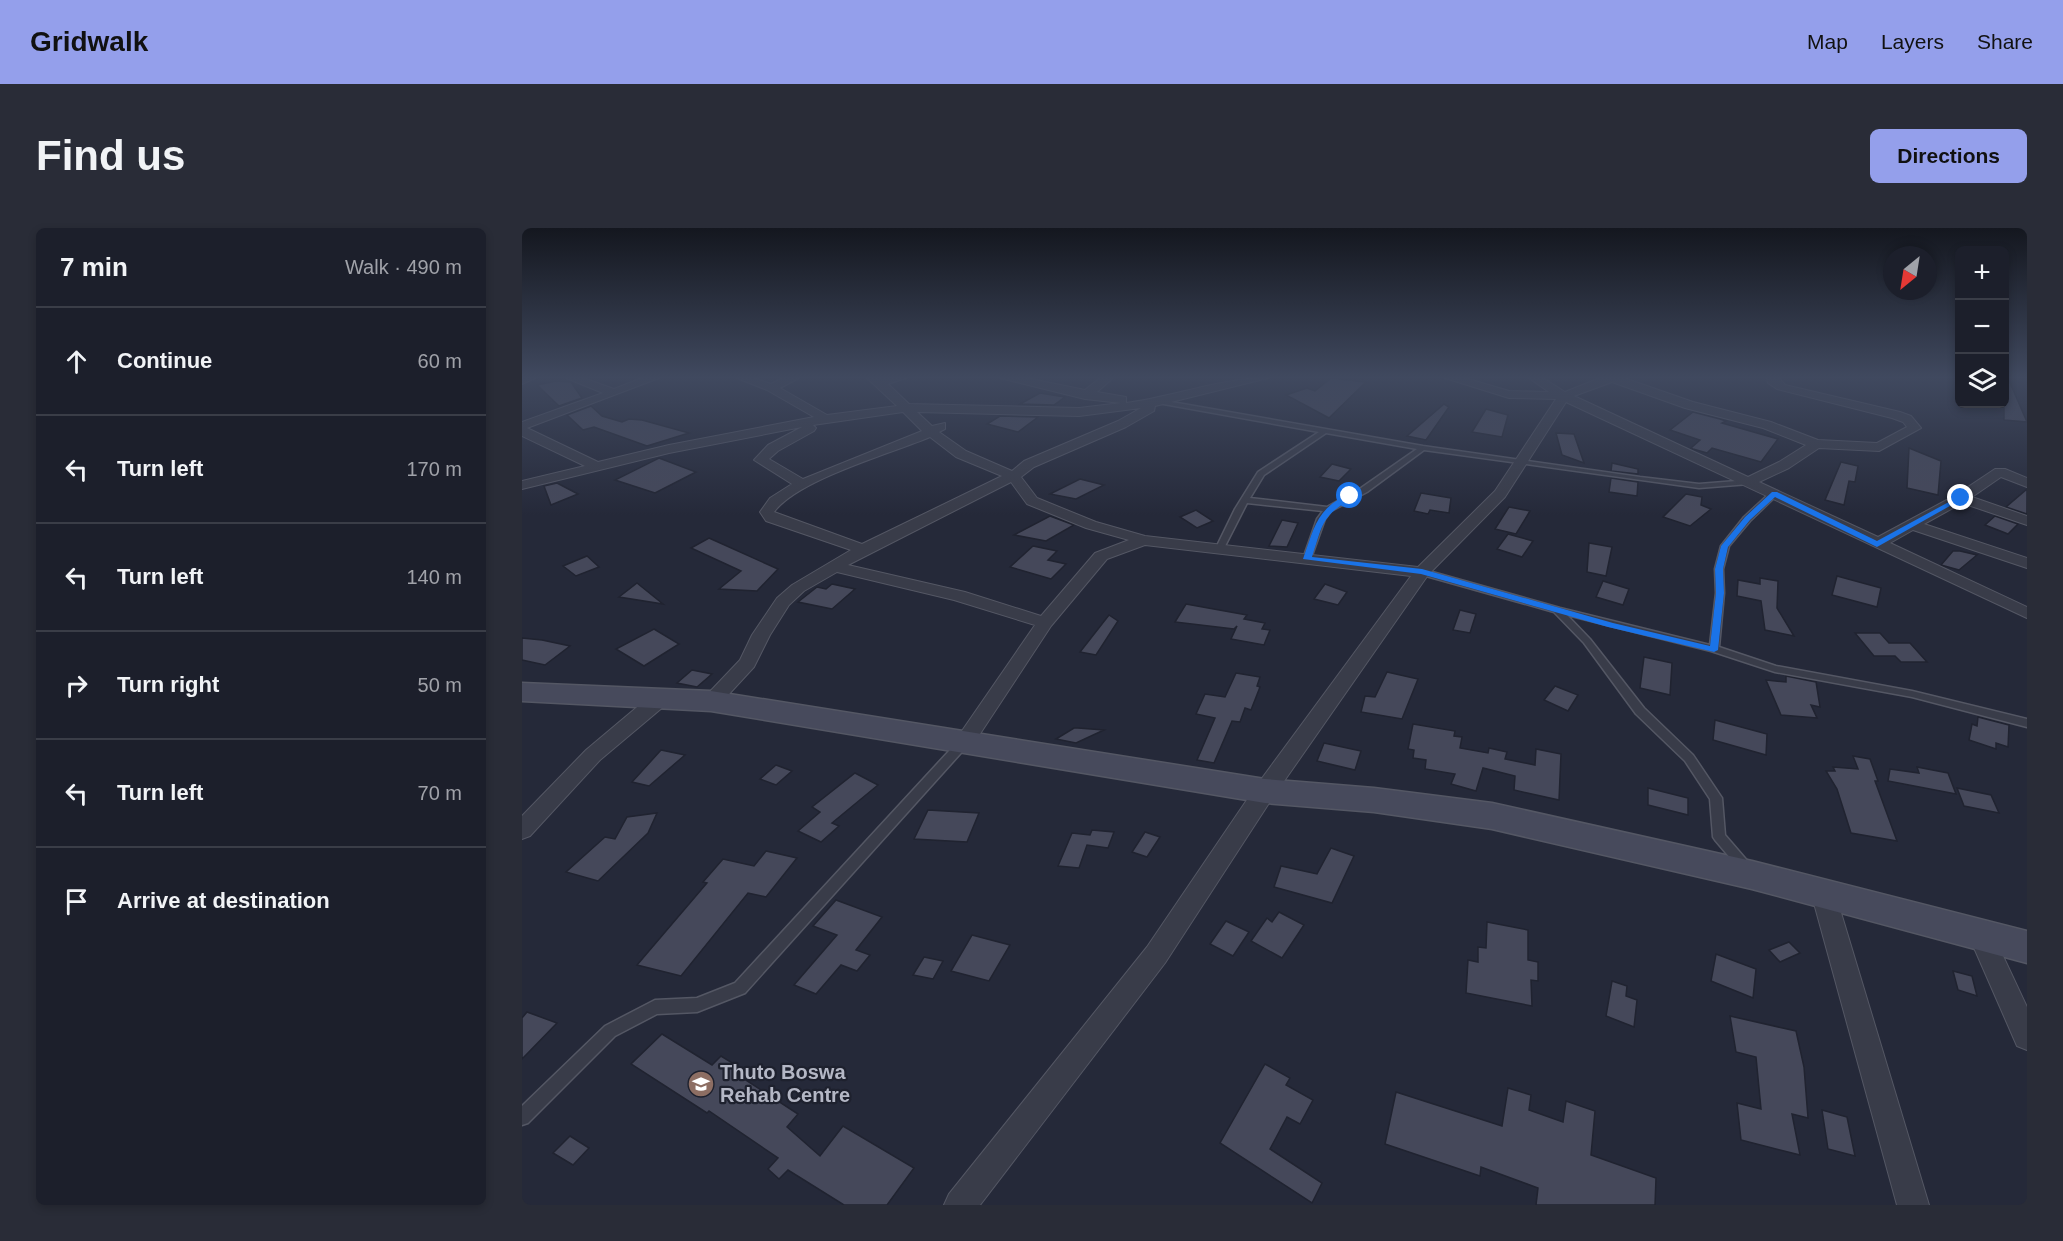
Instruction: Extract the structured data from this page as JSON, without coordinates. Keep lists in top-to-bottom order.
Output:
{
  "places": {
    "school or university": ["Thuto Boswa Rehab Centre"]
  },
  "north": "bottom left",
  "page": {
    "header": "Gridwalk",
    "nav": ["Map", "Layers", "Share"],
    "buttons": "Directions",
    "title": "Find us",
    "heading": ["7 min", "Walk · 490 m"],
    "map_buttons": ["+", "−"],
    "list": [
      ["Continue", "60 m"],
      ["Turn left", "170 m"],
      ["Turn left", "140 m"],
      ["Turn right", "50 m"],
      ["Turn left", "70 m"],
      "Arrive at destination"
    ]
  }
}
